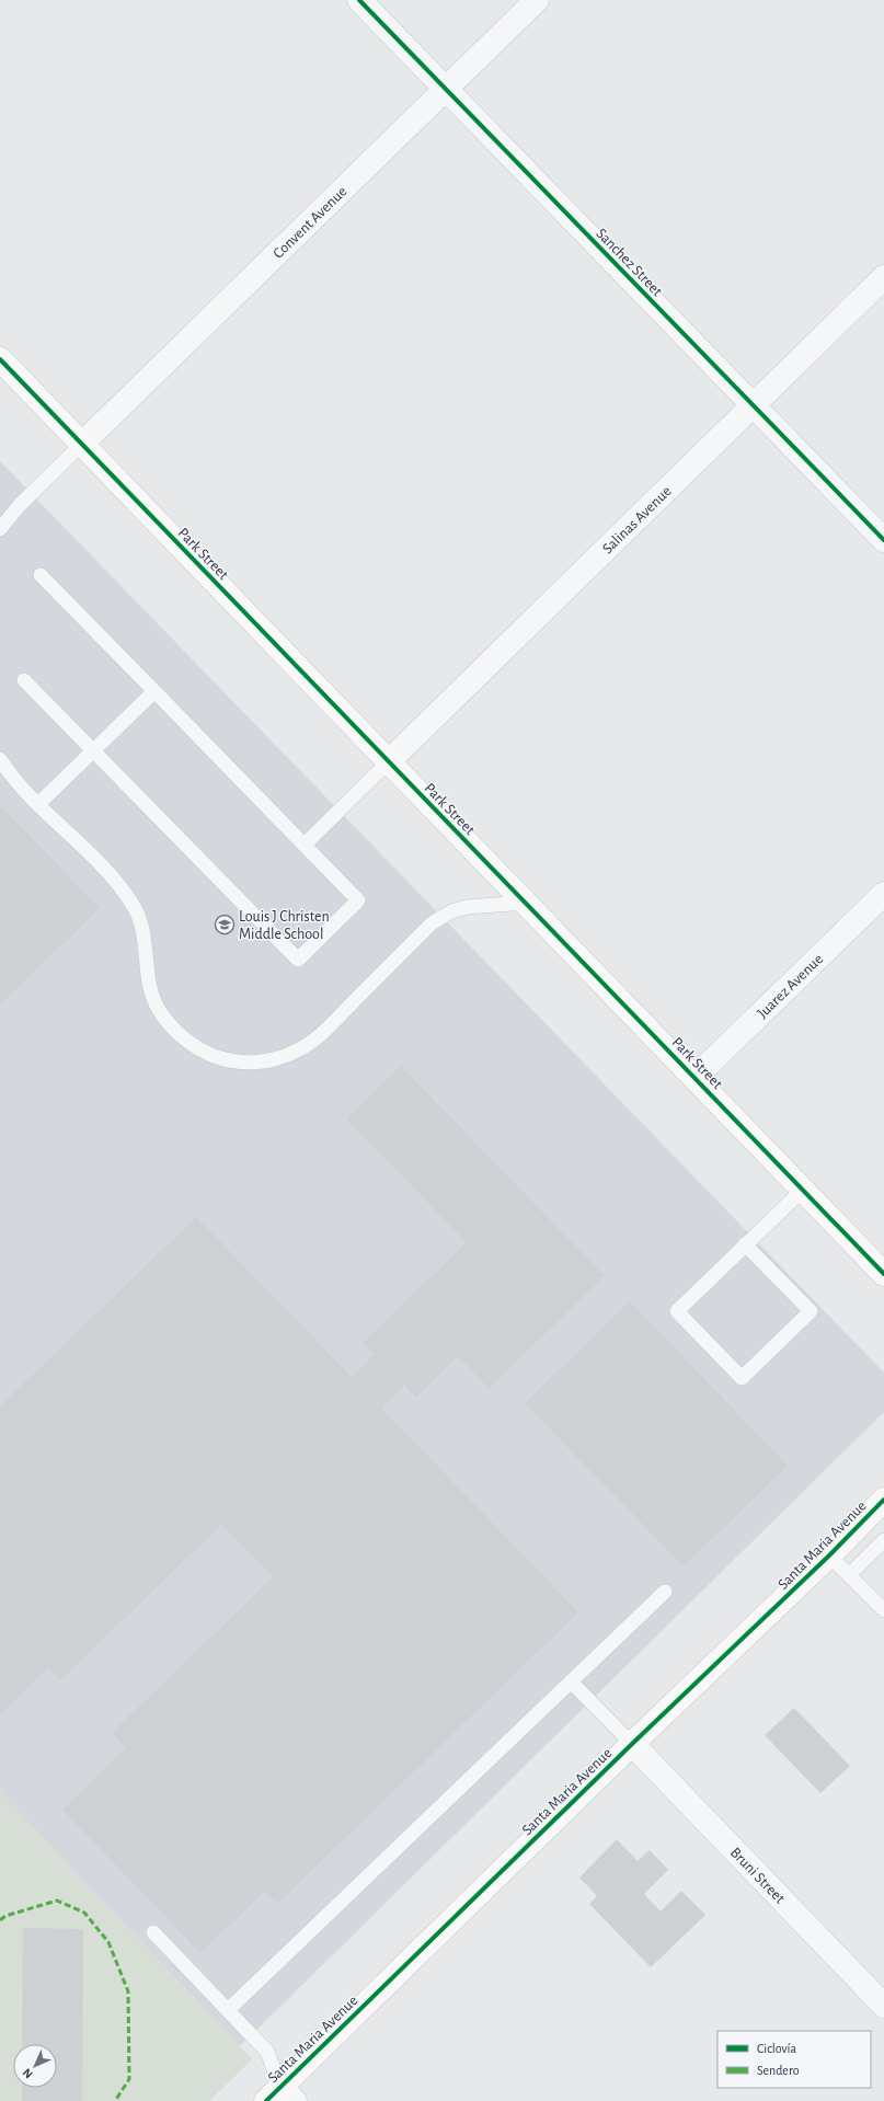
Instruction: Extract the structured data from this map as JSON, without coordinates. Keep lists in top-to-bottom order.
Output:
{
  "streets": {
    "main road": ["Park Street", "Santa Maria Avenue"],
    "street": [
      "Convent Avenue",
      "Sanchez Street",
      "Salinas Avenue",
      "Juarez Avenue",
      "Bruni Street"
    ]
  },
  "crossings": [
    ["Convent Avenue", "Sanchez Street"],
    ["Convent Avenue", "Park Street"],
    ["Sanchez Street", "Salinas Avenue"],
    ["Salinas Avenue", "Park Street"],
    ["Park Street", "Juarez Avenue"],
    ["Santa Maria Avenue", "Bruni Street"]
  ],
  "places": {
    "school or university": ["Louis J Christen Middle School"]
  },
  "legend": ["Ciclovía", "Sendero"],
  "north": "bottom left"
}
